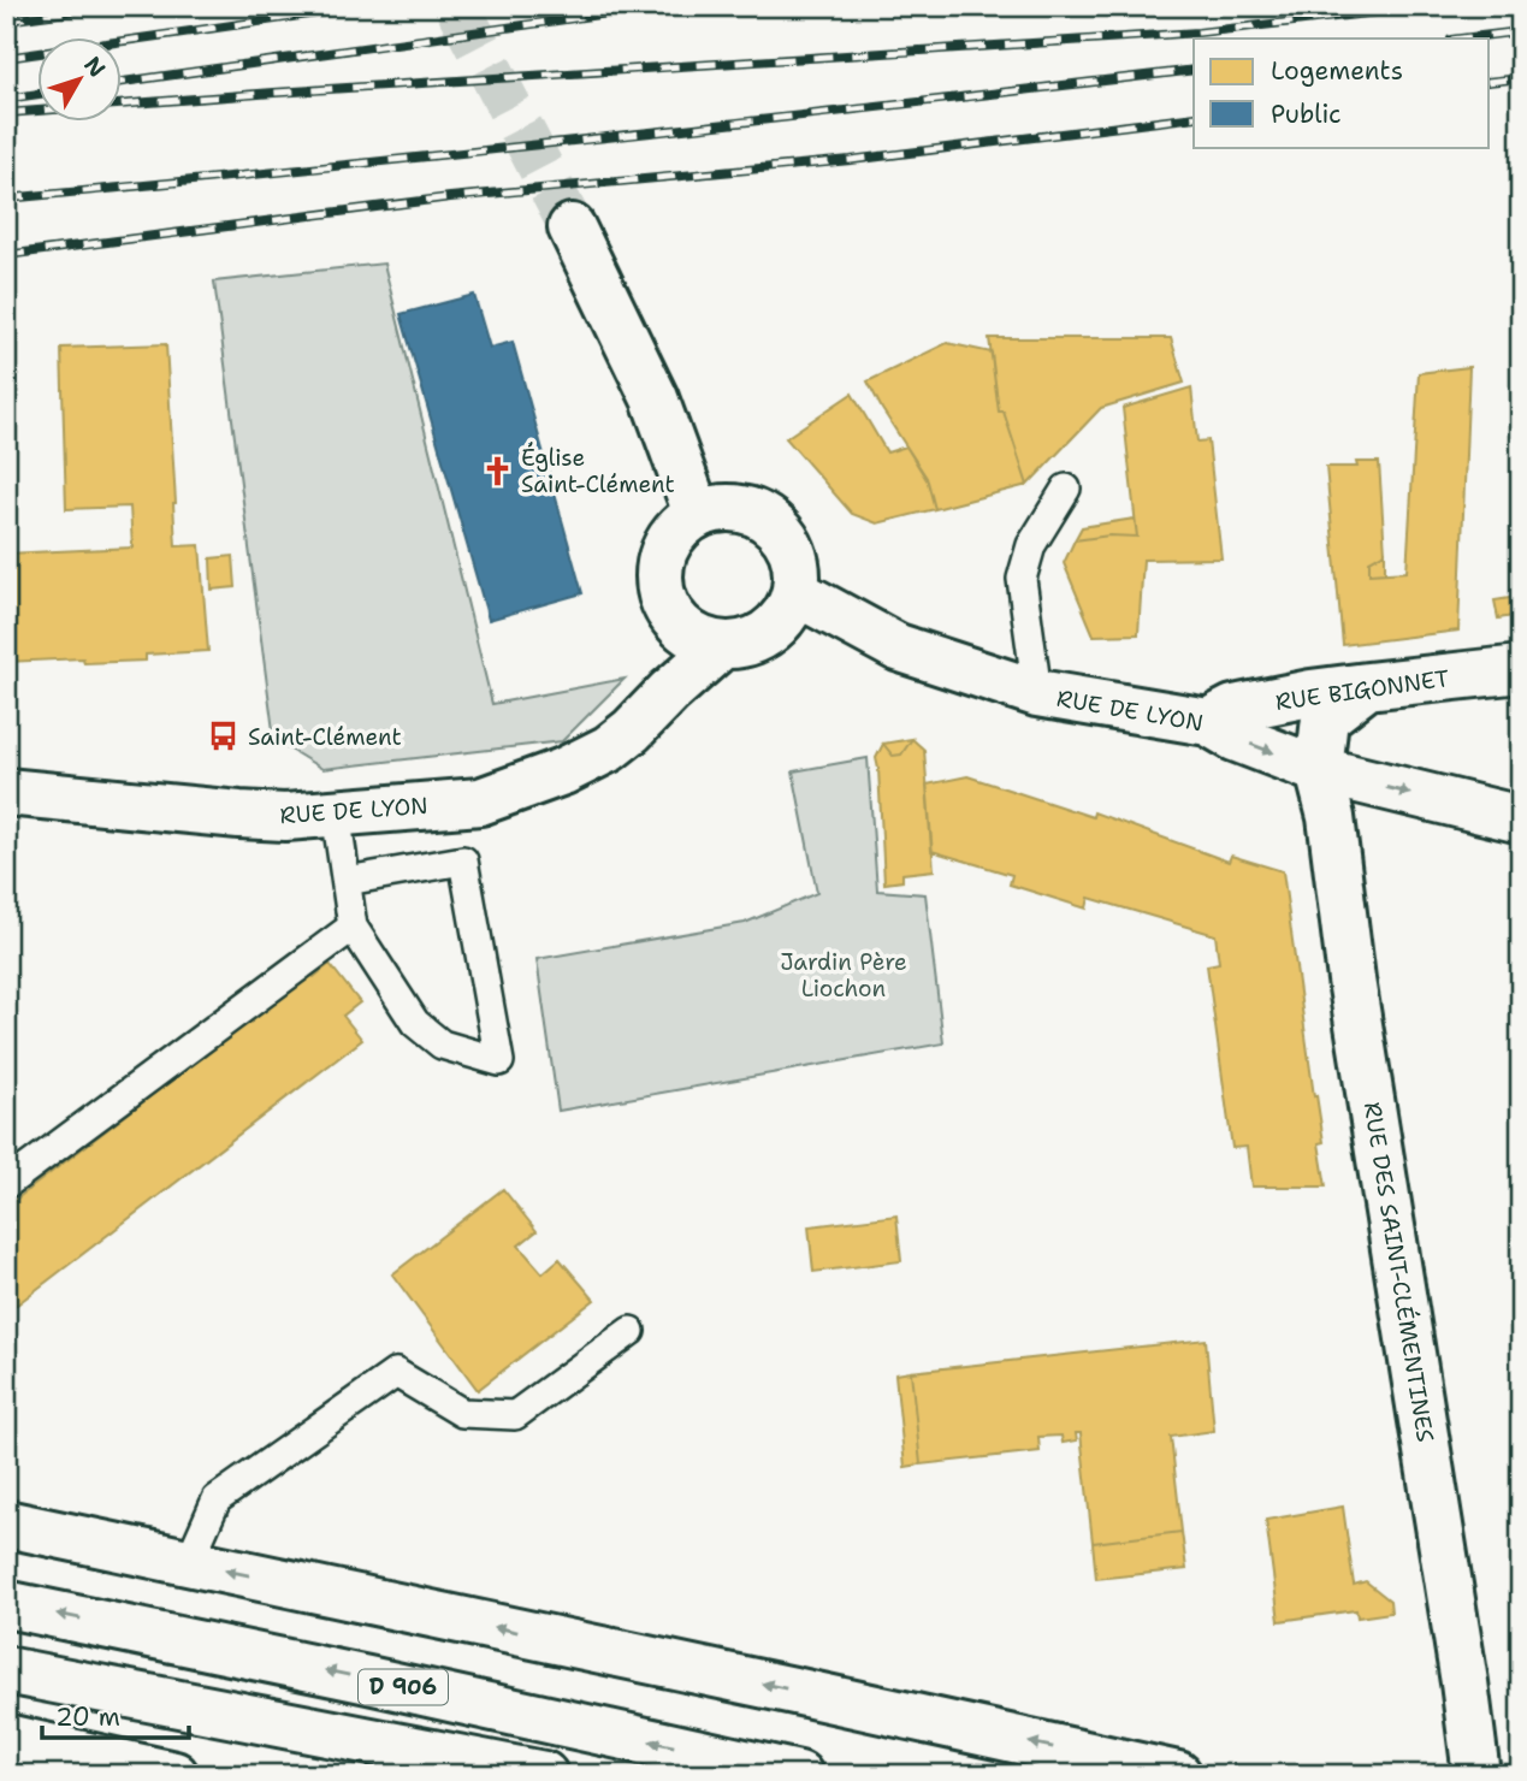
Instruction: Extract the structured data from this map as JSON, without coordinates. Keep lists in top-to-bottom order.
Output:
{
  "streets": {
    "street": [
      "RUE BIGONNET",
      "RUE DE LYON",
      "RUE DES SAINT-CLÉMENTINES",
      "D 906"
    ]
  },
  "crossings": [
    ["RUE BIGONNET", "RUE DE LYON"],
    ["RUE DE LYON", "RUE DES SAINT-CLÉMENTINES"]
  ],
  "parks": ["Jardin Père Liochon"],
  "places": {
    "church": ["Église Saint-Clément"],
    "bus stop": ["Saint-Clément"]
  },
  "legend": ["Logements", "Public"],
  "scale_bar": "20 m",
  "north": "top right"
}
